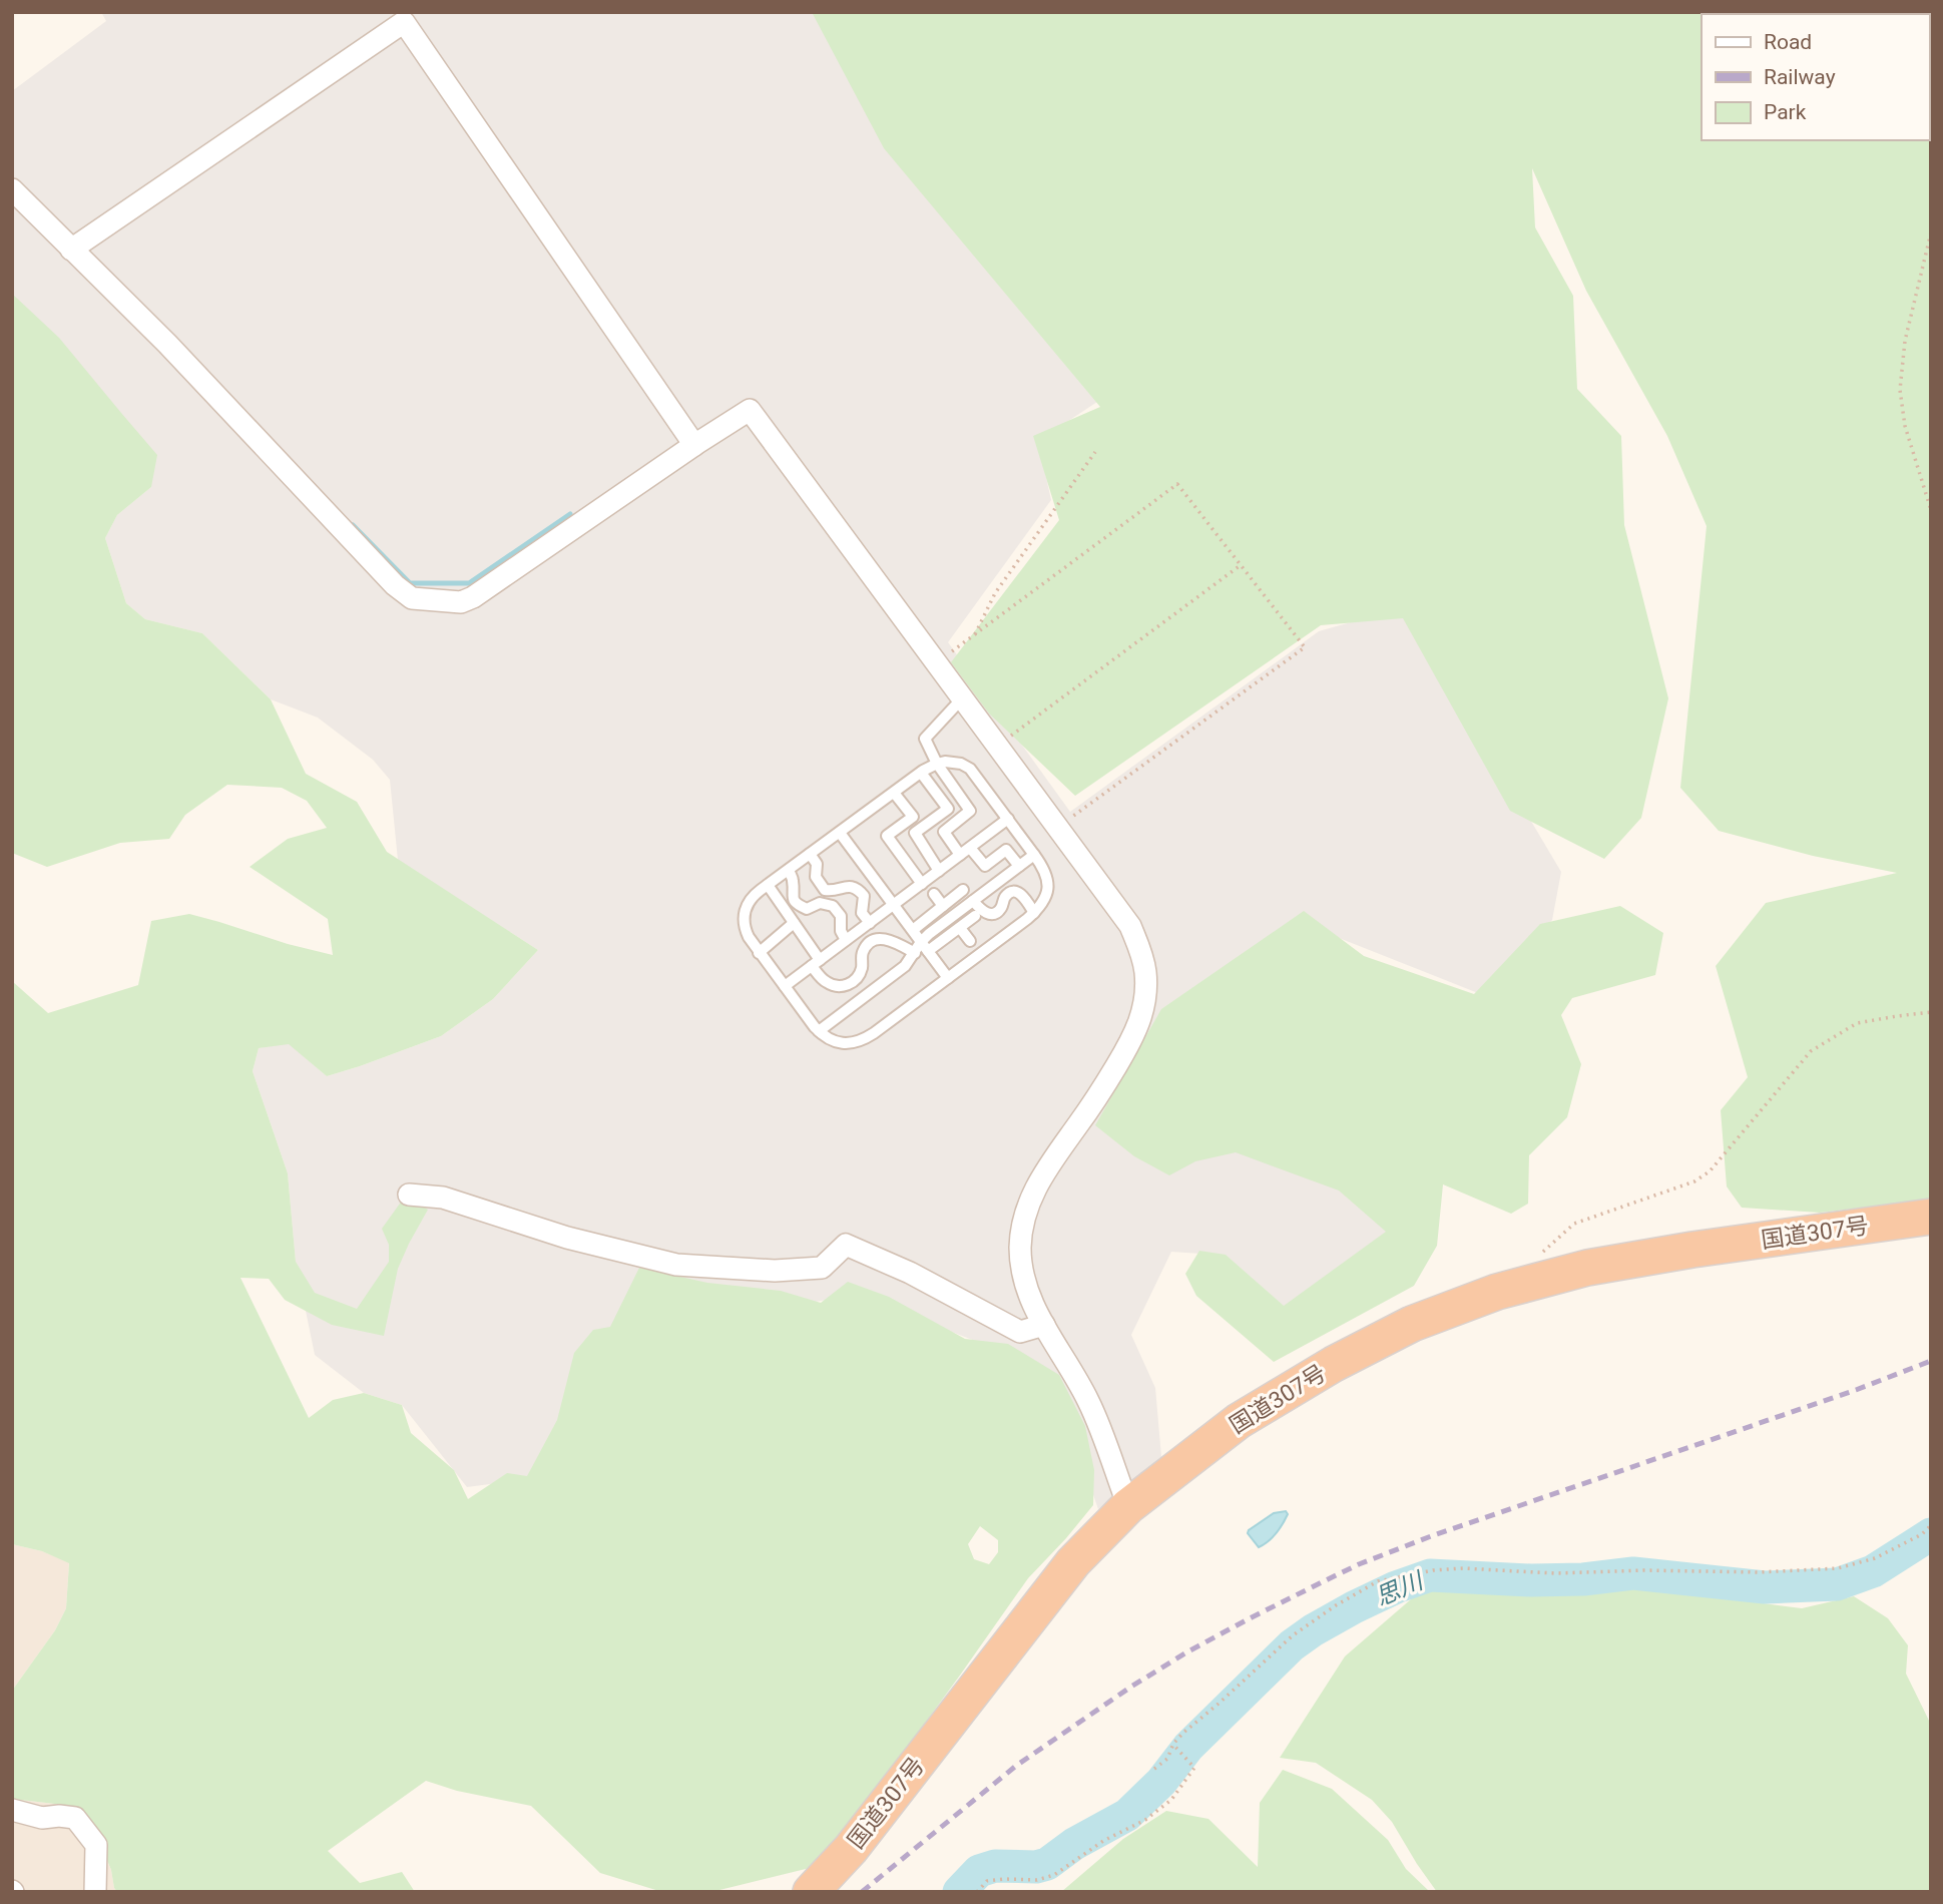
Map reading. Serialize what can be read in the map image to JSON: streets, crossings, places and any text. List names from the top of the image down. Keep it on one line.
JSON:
{"streets":{"highway":["国道307号"]},"water":["思川"],"legend":["Road","Railway","Park"]}
